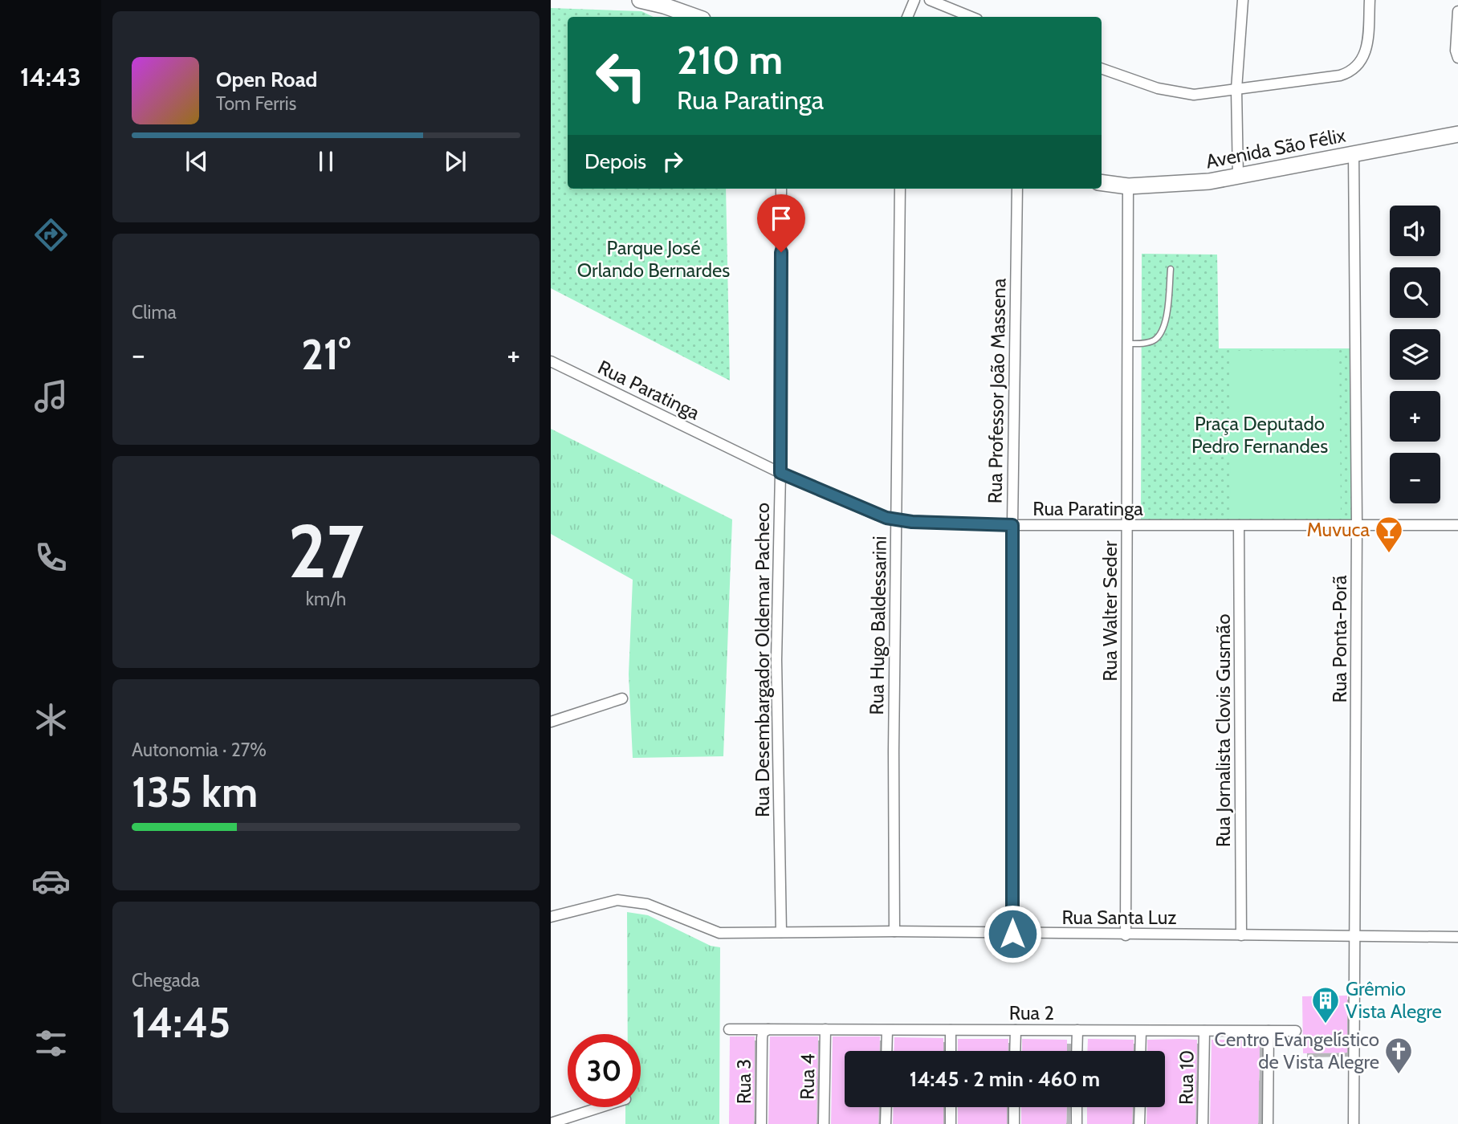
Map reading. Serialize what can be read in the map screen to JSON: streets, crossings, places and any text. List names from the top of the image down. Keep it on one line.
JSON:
{"streets":{"street":["Avenida São Félix","Rua Paratinga","Rua Professor João Massena","Rua Walter Seder","Rua Hugo Baldessarini","Rua Ponta-Porã","Rua Desembargador Oldemar Pacheco","Rua Jornalista Clovis Gusmão","Rua Santa Luz","Rua 2","Rua 4","Rua 10","Rua 3"]},"crossings":[["Avenida São Félix","Rua Walter Seder"],["Avenida São Félix","Rua Ponta-Porã"],["Rua Paratinga","Rua Professor João Massena"],["Rua Paratinga","Rua Walter Seder"],["Rua Paratinga","Rua Hugo Baldessarini"],["Rua Paratinga","Rua Ponta-Porã"],["Rua Paratinga","Rua Desembargador Oldemar Pacheco"],["Rua Paratinga","Rua Jornalista Clovis Gusmão"],["Rua Professor João Massena","Rua Santa Luz"],["Rua Walter Seder","Rua Santa Luz"],["Rua Hugo Baldessarini","Rua Santa Luz"],["Rua Ponta-Porã","Rua Santa Luz"],["Rua Desembargador Oldemar Pacheco","Rua Santa Luz"],["Rua Jornalista Clovis Gusmão","Rua Santa Luz"],["Rua 2","Rua 4"],["Rua 2","Rua 10"],["Rua 2","Rua 3"]],"parks":["Parque José Orlando Bernardes","Praça Deputado Pedro Fernandes"],"places":{"bar":["Muvuca"],"building":["Grêmio Vista Alegre"],"church":["Centro Evangelístico de Vista Alegre"]},"page":{"tabs":"14:43","turn":["210 m","Rua Paratinga"],"song":["Open Road","Tom Ferris"],"then":"Depois","map_buttons":["+","−"],"tile":["Clima",["27","km/h"],["Autonomia · 27%","135 km"],["Chegada","14:45"]],"heat":["−","21°","+"],"limit":"30","trip":"14:45 · 2 min · 460 m"}}
